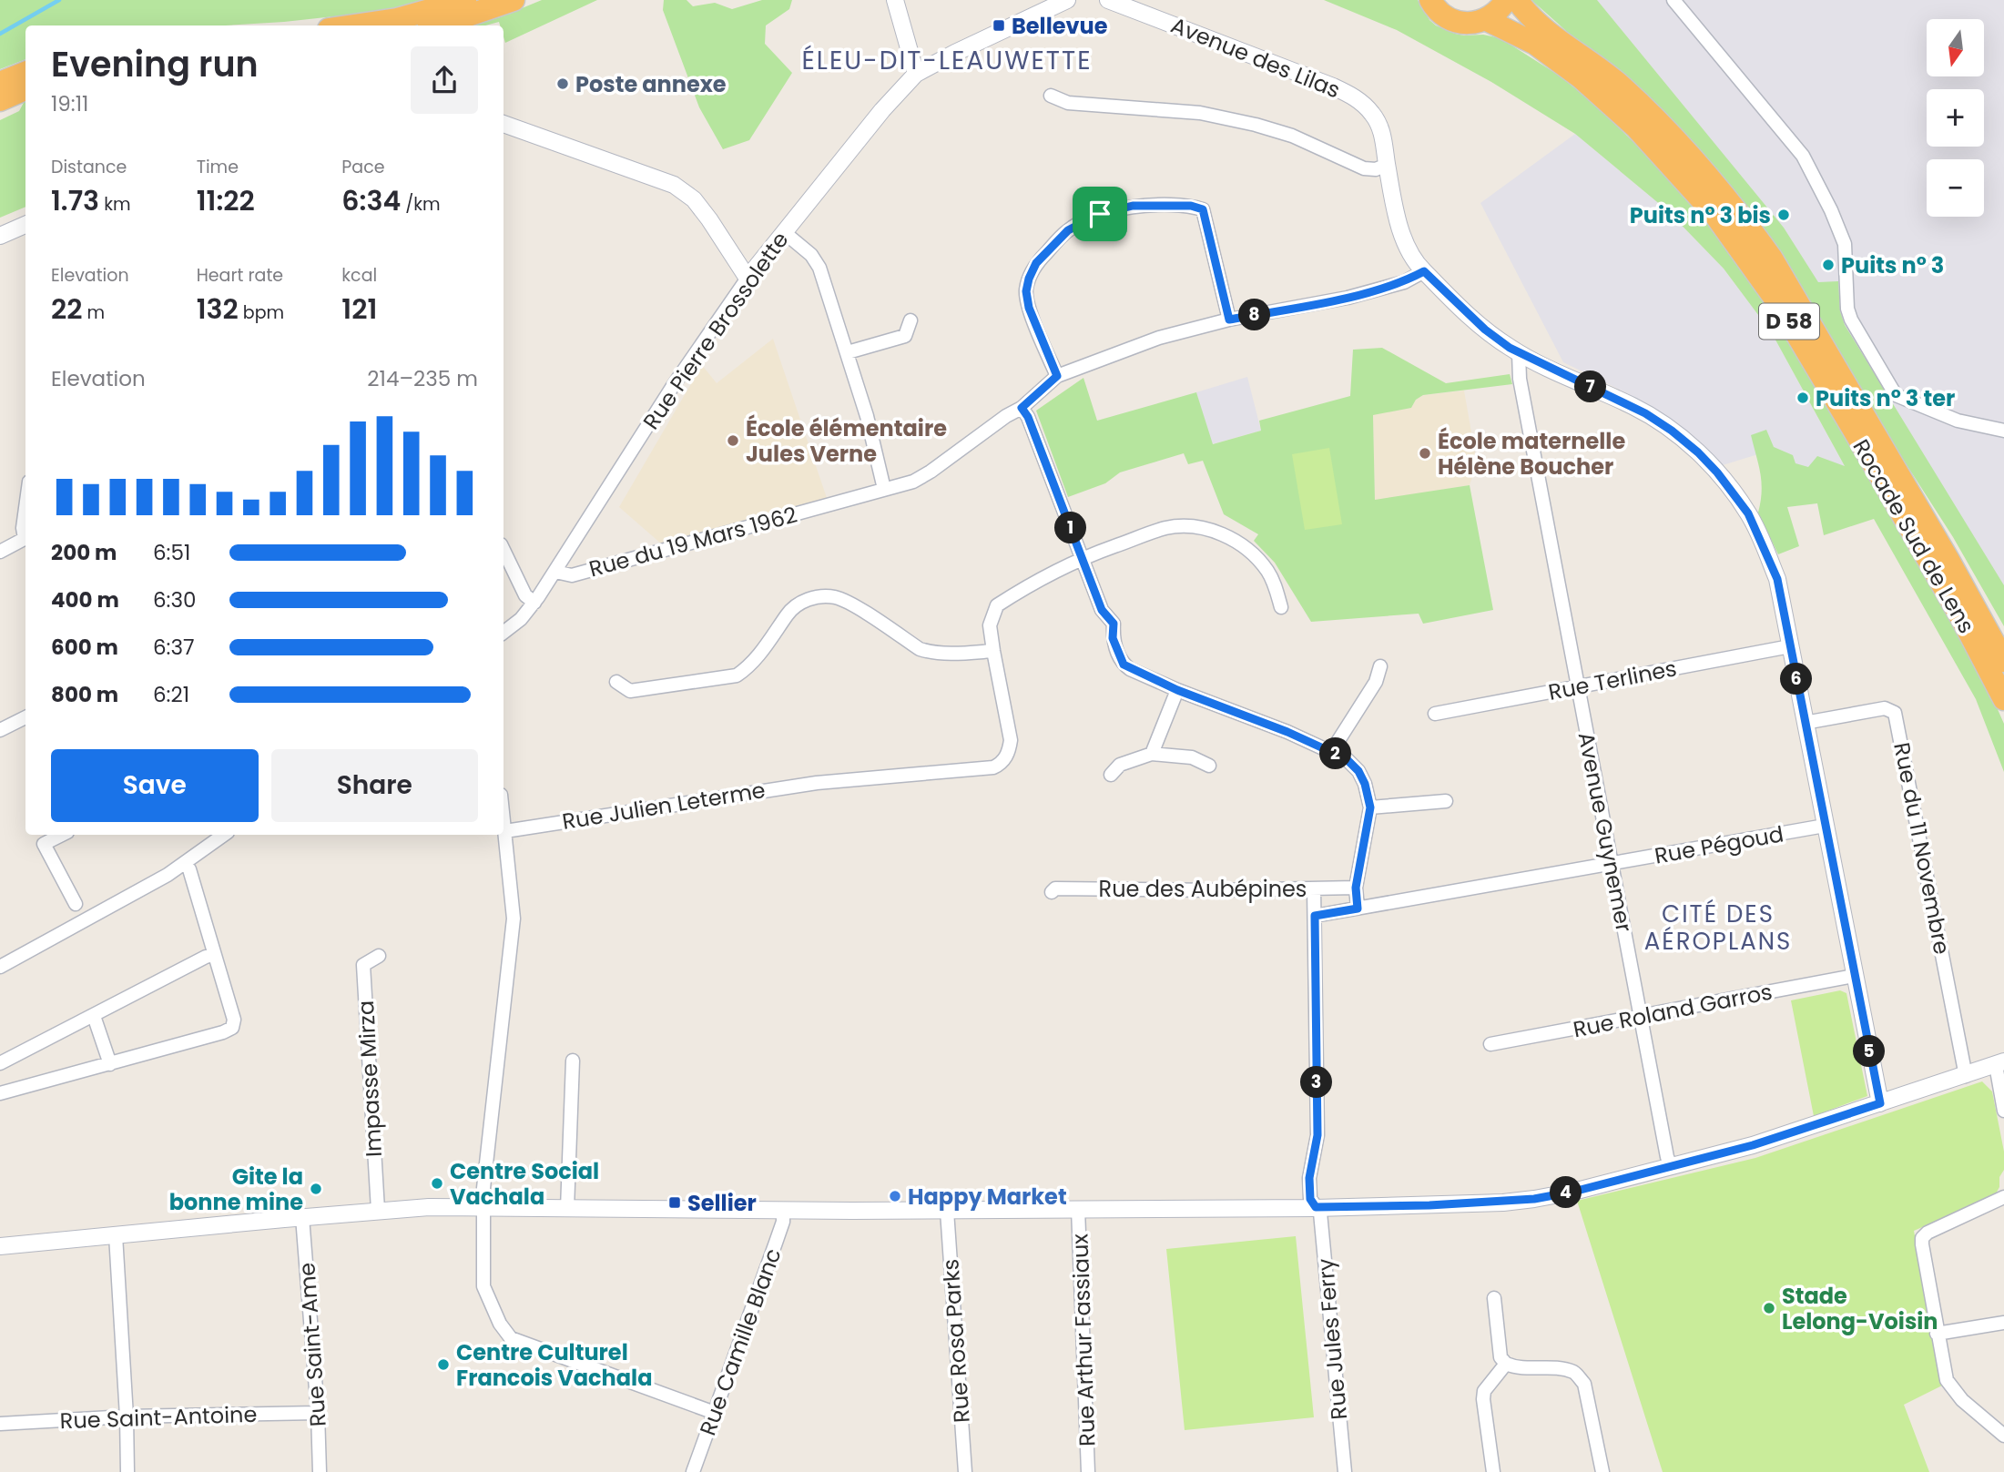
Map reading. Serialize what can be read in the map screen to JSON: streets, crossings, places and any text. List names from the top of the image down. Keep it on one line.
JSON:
{"streets":{"highway":["D 58","Rocade Sud de Lens"],"street":["Avenue des Lilas","Rue Pierre Brossolette","Rue du 19 Mars 1962","Rue Terlines","Rue Julien Leterme","Avenue Guynemer","Rue Pégoud","Rue du 11 Novembre","Rue des Aubépines","Rue Roland Garros","Impasse Mirza","Rue Jules Ferry","Rue Arthur Fassiaux","Rue Rosa Parks","Rue Camille Blanc","Rue Saint-Ame","Rue Saint-Antoine"]},"crossings":[["Avenue des Lilas","Rue Terlines"],["Avenue des Lilas","Avenue Guynemer"],["Avenue des Lilas","Rue Pégoud"],["Avenue des Lilas","Rue du 11 Novembre"],["Avenue des Lilas","Rue Roland Garros"],["Rue Pierre Brossolette","Rue du 19 Mars 1962"],["Rue Terlines","Avenue Guynemer"],["Avenue Guynemer","Rue Pégoud"],["Avenue Guynemer","Rue Roland Garros"],["Rue Pégoud","Rue Jules Ferry"],["Rue des Aubépines","Rue Jules Ferry"],["Rue Saint-Ame","Rue Saint-Antoine"]],"districts":["ÉLEU-DIT-LEAUWETTE","CITÉ DES AÉROPLANS"],"places":{"transit":["Bellevue","Sellier"],"other":["Poste annexe","Puits n° 3 bis","Puits n° 3","Puits n° 3 ter","École élémentaire Jules Verne","École maternelle Hélène Boucher","Centre Social Vachala","Gite la bonne mine","Happy Market","Stade Lelong-Voisin","Centre Culturel Francois Vachala"]},"north":"bottom","page":{"map_buttons":["+","−"],"heading":["Evening run","19:11"],"stats":[["Distance","1.73 km"],["Time","11:22"],["Pace","6:34 /km"],["Elevation","22 m"],["Heart rate","132 bpm"],["kcal","121"]],"pins":["8","7","1","6","2","5","3","4"],"chart":["Elevation","214–235 m"],"list":[{"name":"200 m","note":"6:51"},{"name":"400 m","note":"6:30"},{"name":"600 m","note":"6:37"},{"name":"800 m","note":"6:21"}],"buttons":["Save","Share"]}}
